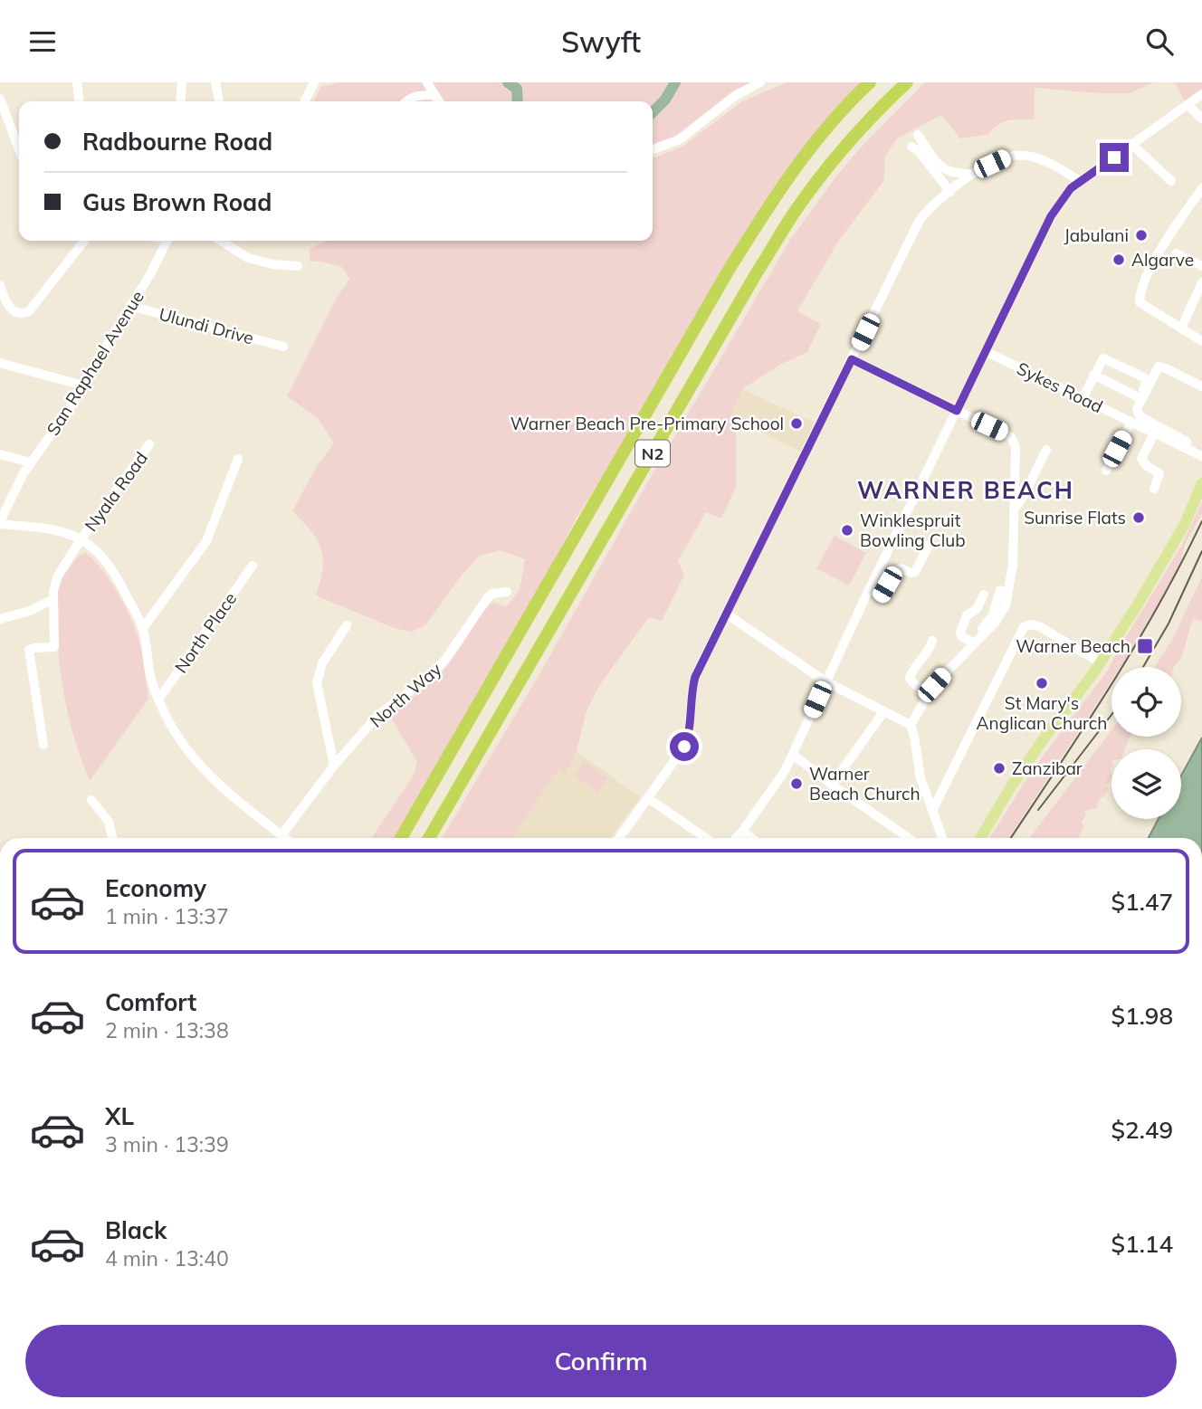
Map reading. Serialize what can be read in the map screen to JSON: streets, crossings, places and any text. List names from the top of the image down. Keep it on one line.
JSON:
{"streets":{"highway":["N2"],"street":["Ulundi Drive","San Raphael Avenue","Sykes Road","Nyala Road","North Place","North Way"]},"crossings":[["Ulundi Drive","San Raphael Avenue"]],"districts":["WARNER BEACH"],"places":{"other":["Jabulani","Algarve","Warner Beach Pre-Primary School","Sunrise Flats","Winklespruit Bowling Club","St Mary's Anglican Church","Zanzibar","Warner Beach Church"],"transit":["Warner Beach"]},"page":{"header":"Swyft","banner":["Radbourne Road","Gus Brown Road"],"list":[{"name":"Economy","note":"1 min · 13:37","value":"$1.47"},{"name":"Comfort","note":"2 min · 13:38","value":"$1.98"},{"name":"XL","note":"3 min · 13:39","value":"$2.49"},{"name":"Black","note":"4 min · 13:40","value":"$1.14"}],"buttons":"Confirm"}}
